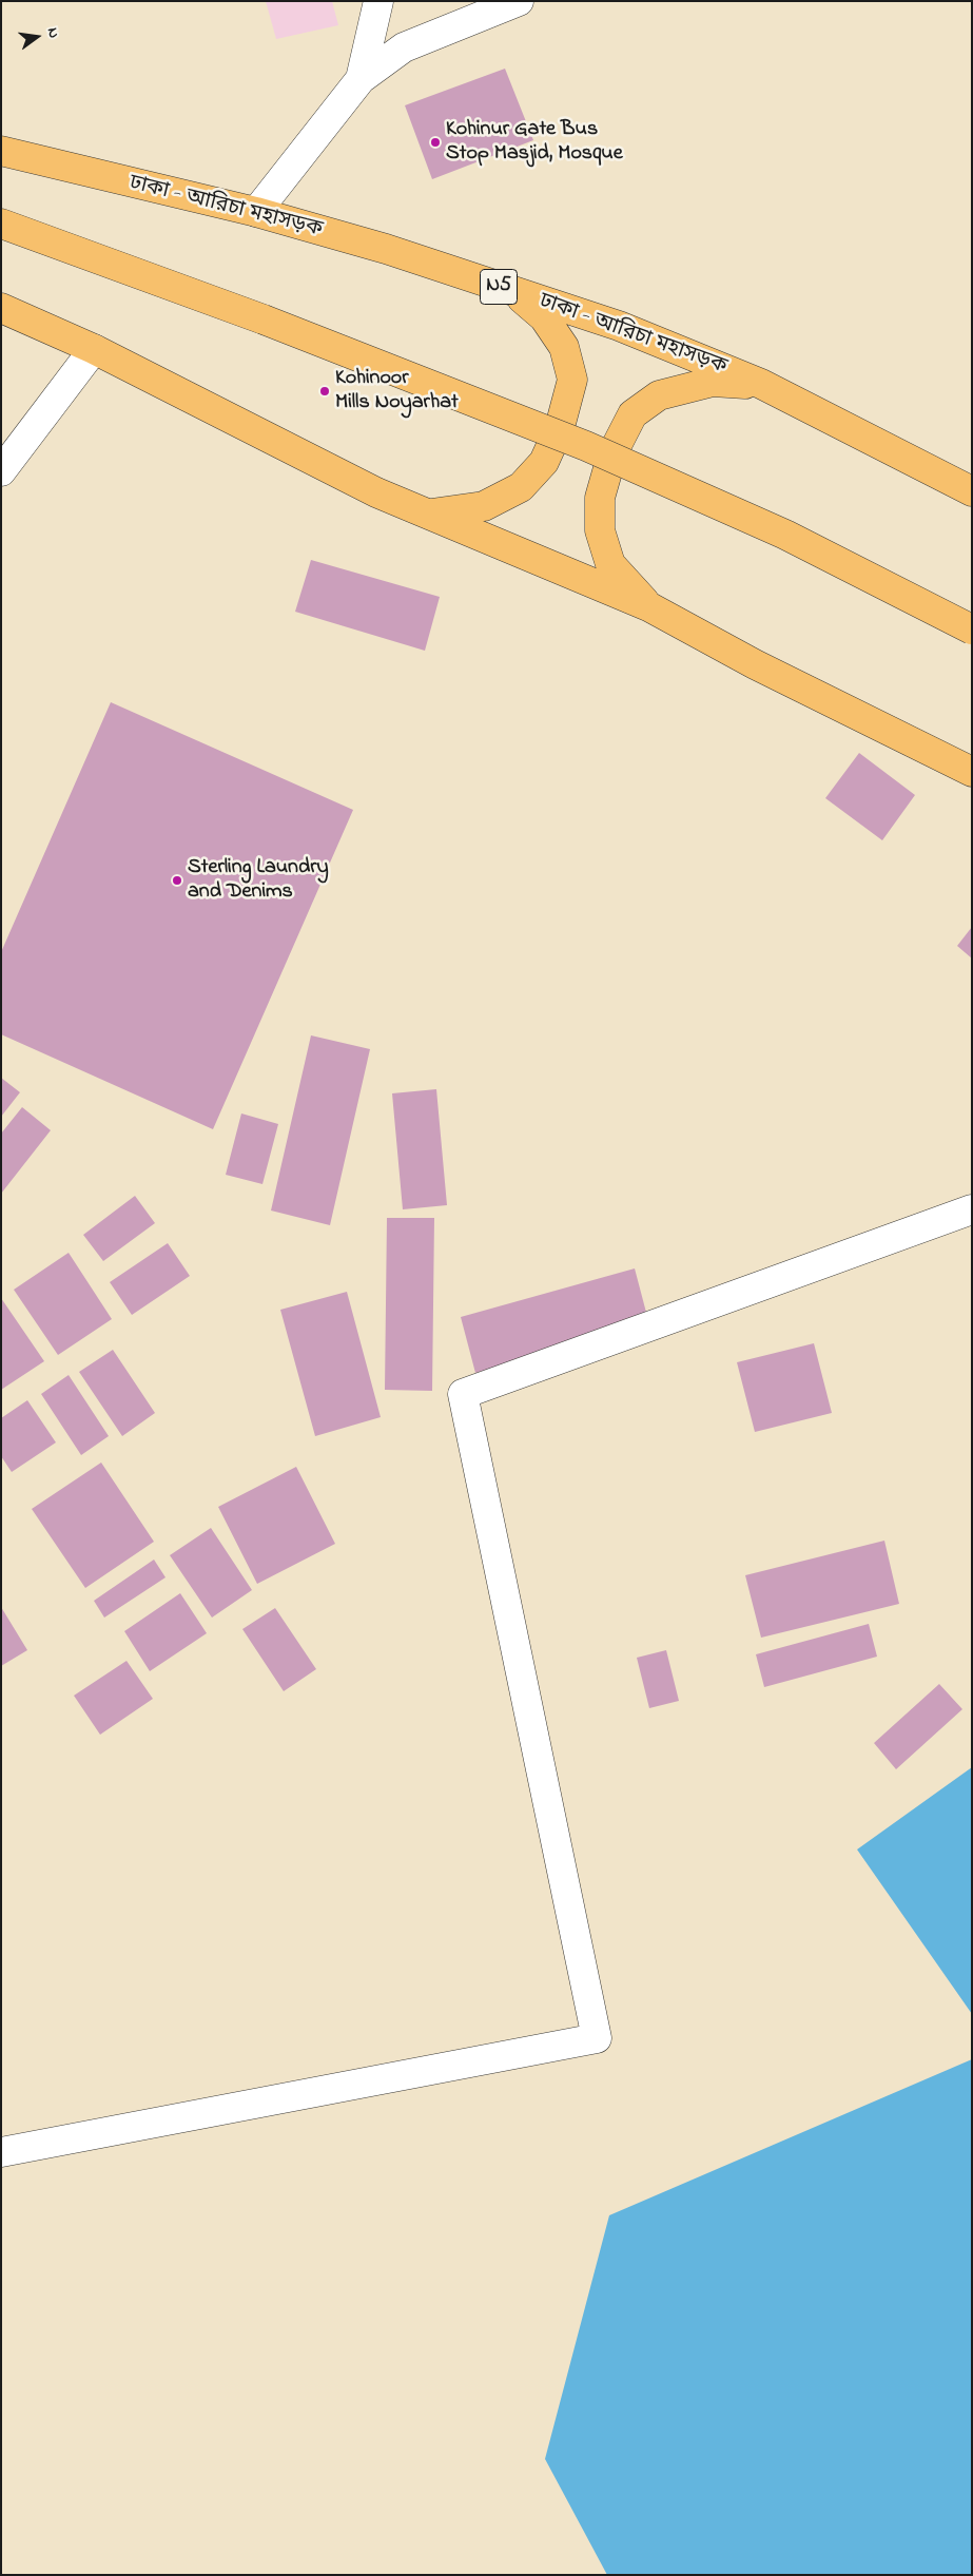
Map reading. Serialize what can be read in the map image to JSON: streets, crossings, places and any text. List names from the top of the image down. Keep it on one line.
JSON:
{"streets":{"highway":["ঢাকা - আরিচা মহাসড়ক","N5"]},"places":["Kohinur Gate Bus Stop Masjid, Mosque","Kohinoor Mills Noyarhat","Sterling Laundry and Denims"],"north":"right"}
